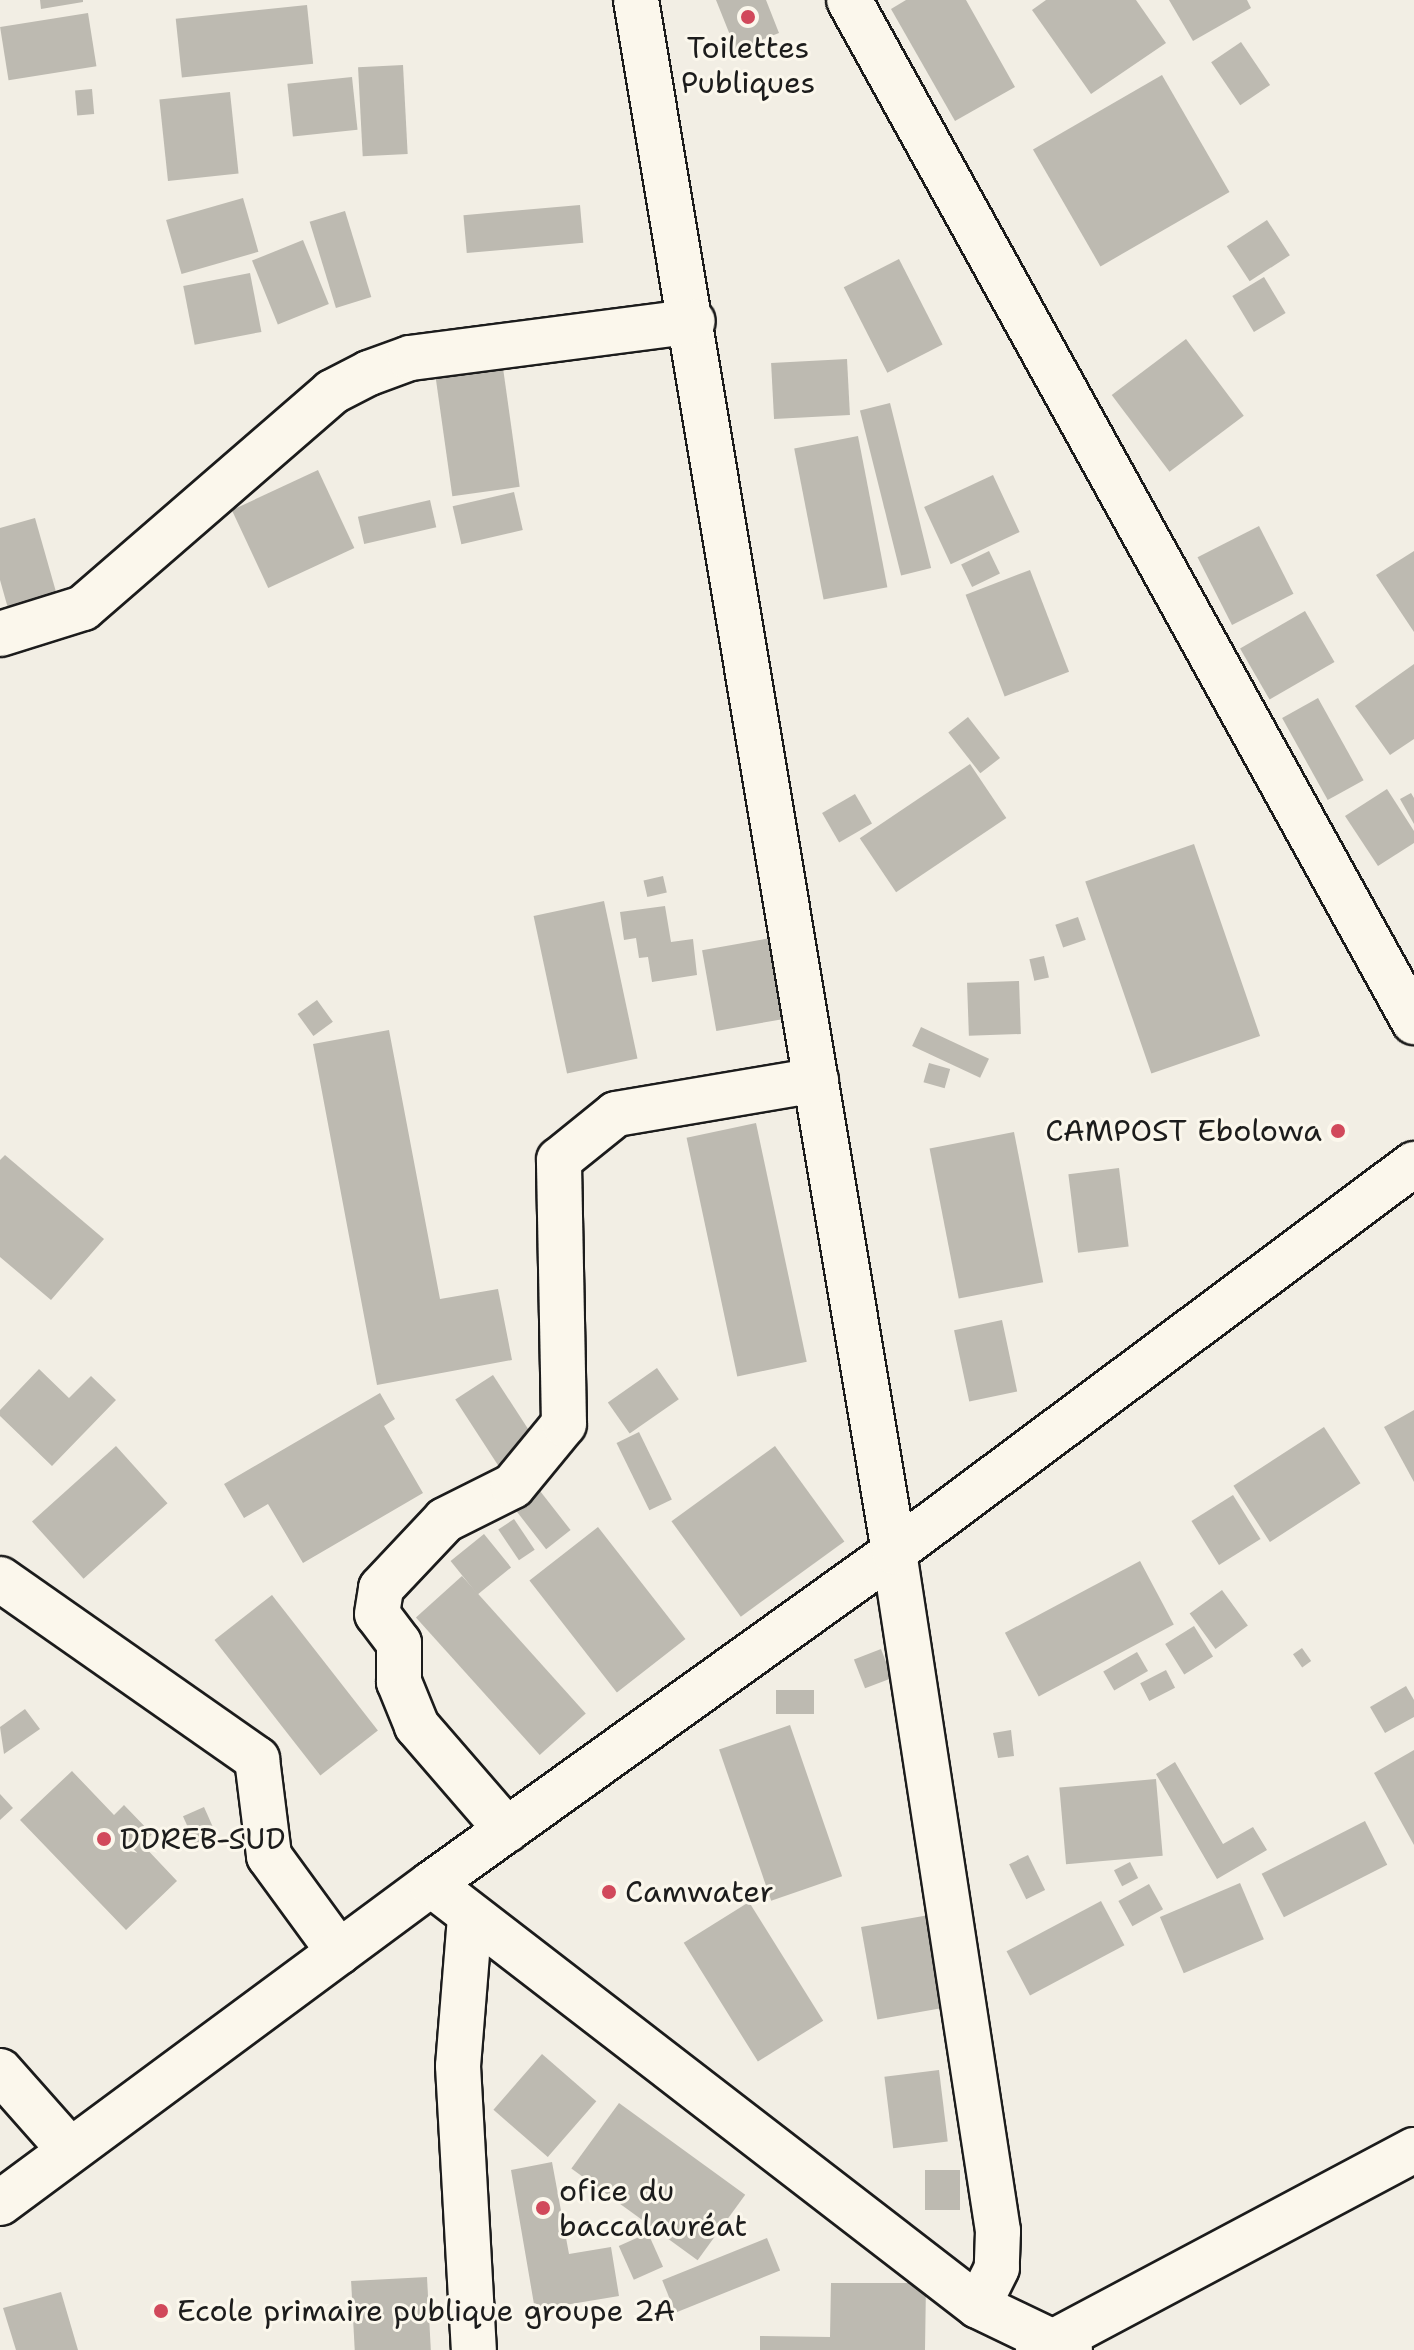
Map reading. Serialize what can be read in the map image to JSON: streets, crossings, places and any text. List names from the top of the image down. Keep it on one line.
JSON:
{"places":["Toilettes Publiques","CAMPOST Ebolowa","DDREB-SUD","Camwater","ofice du baccalauréat","Ecole primaire publique groupe 2A"]}
